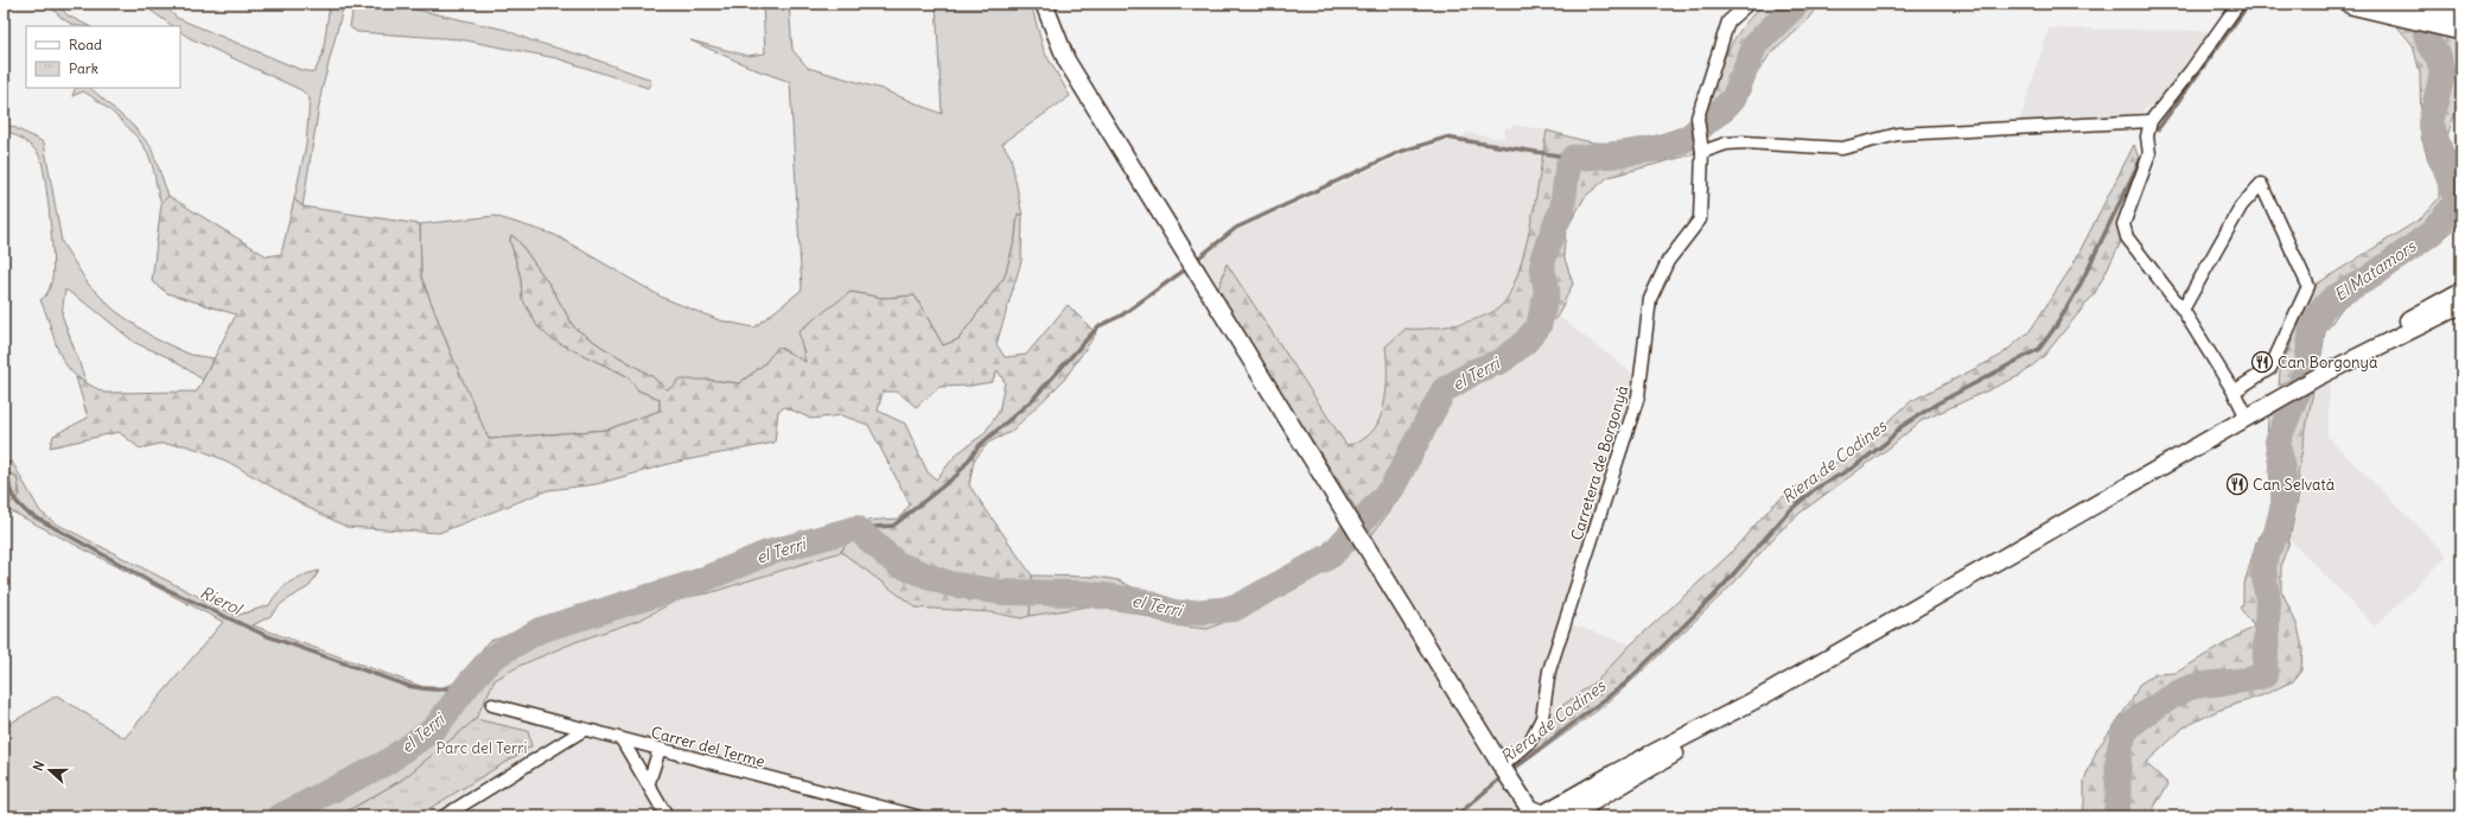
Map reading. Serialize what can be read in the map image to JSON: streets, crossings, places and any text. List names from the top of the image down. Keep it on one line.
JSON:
{"streets":{"street":["Carretera de Borgonyà","Carrer del Terme"]},"water":["El Matamors","el Terri","Riera de Codines","Rierol"],"parks":["Parc del Terri"],"places":{"restaurant":["Can Borgonyà","Can Selvatà"]},"legend":["Road","Park"],"north":"left"}
